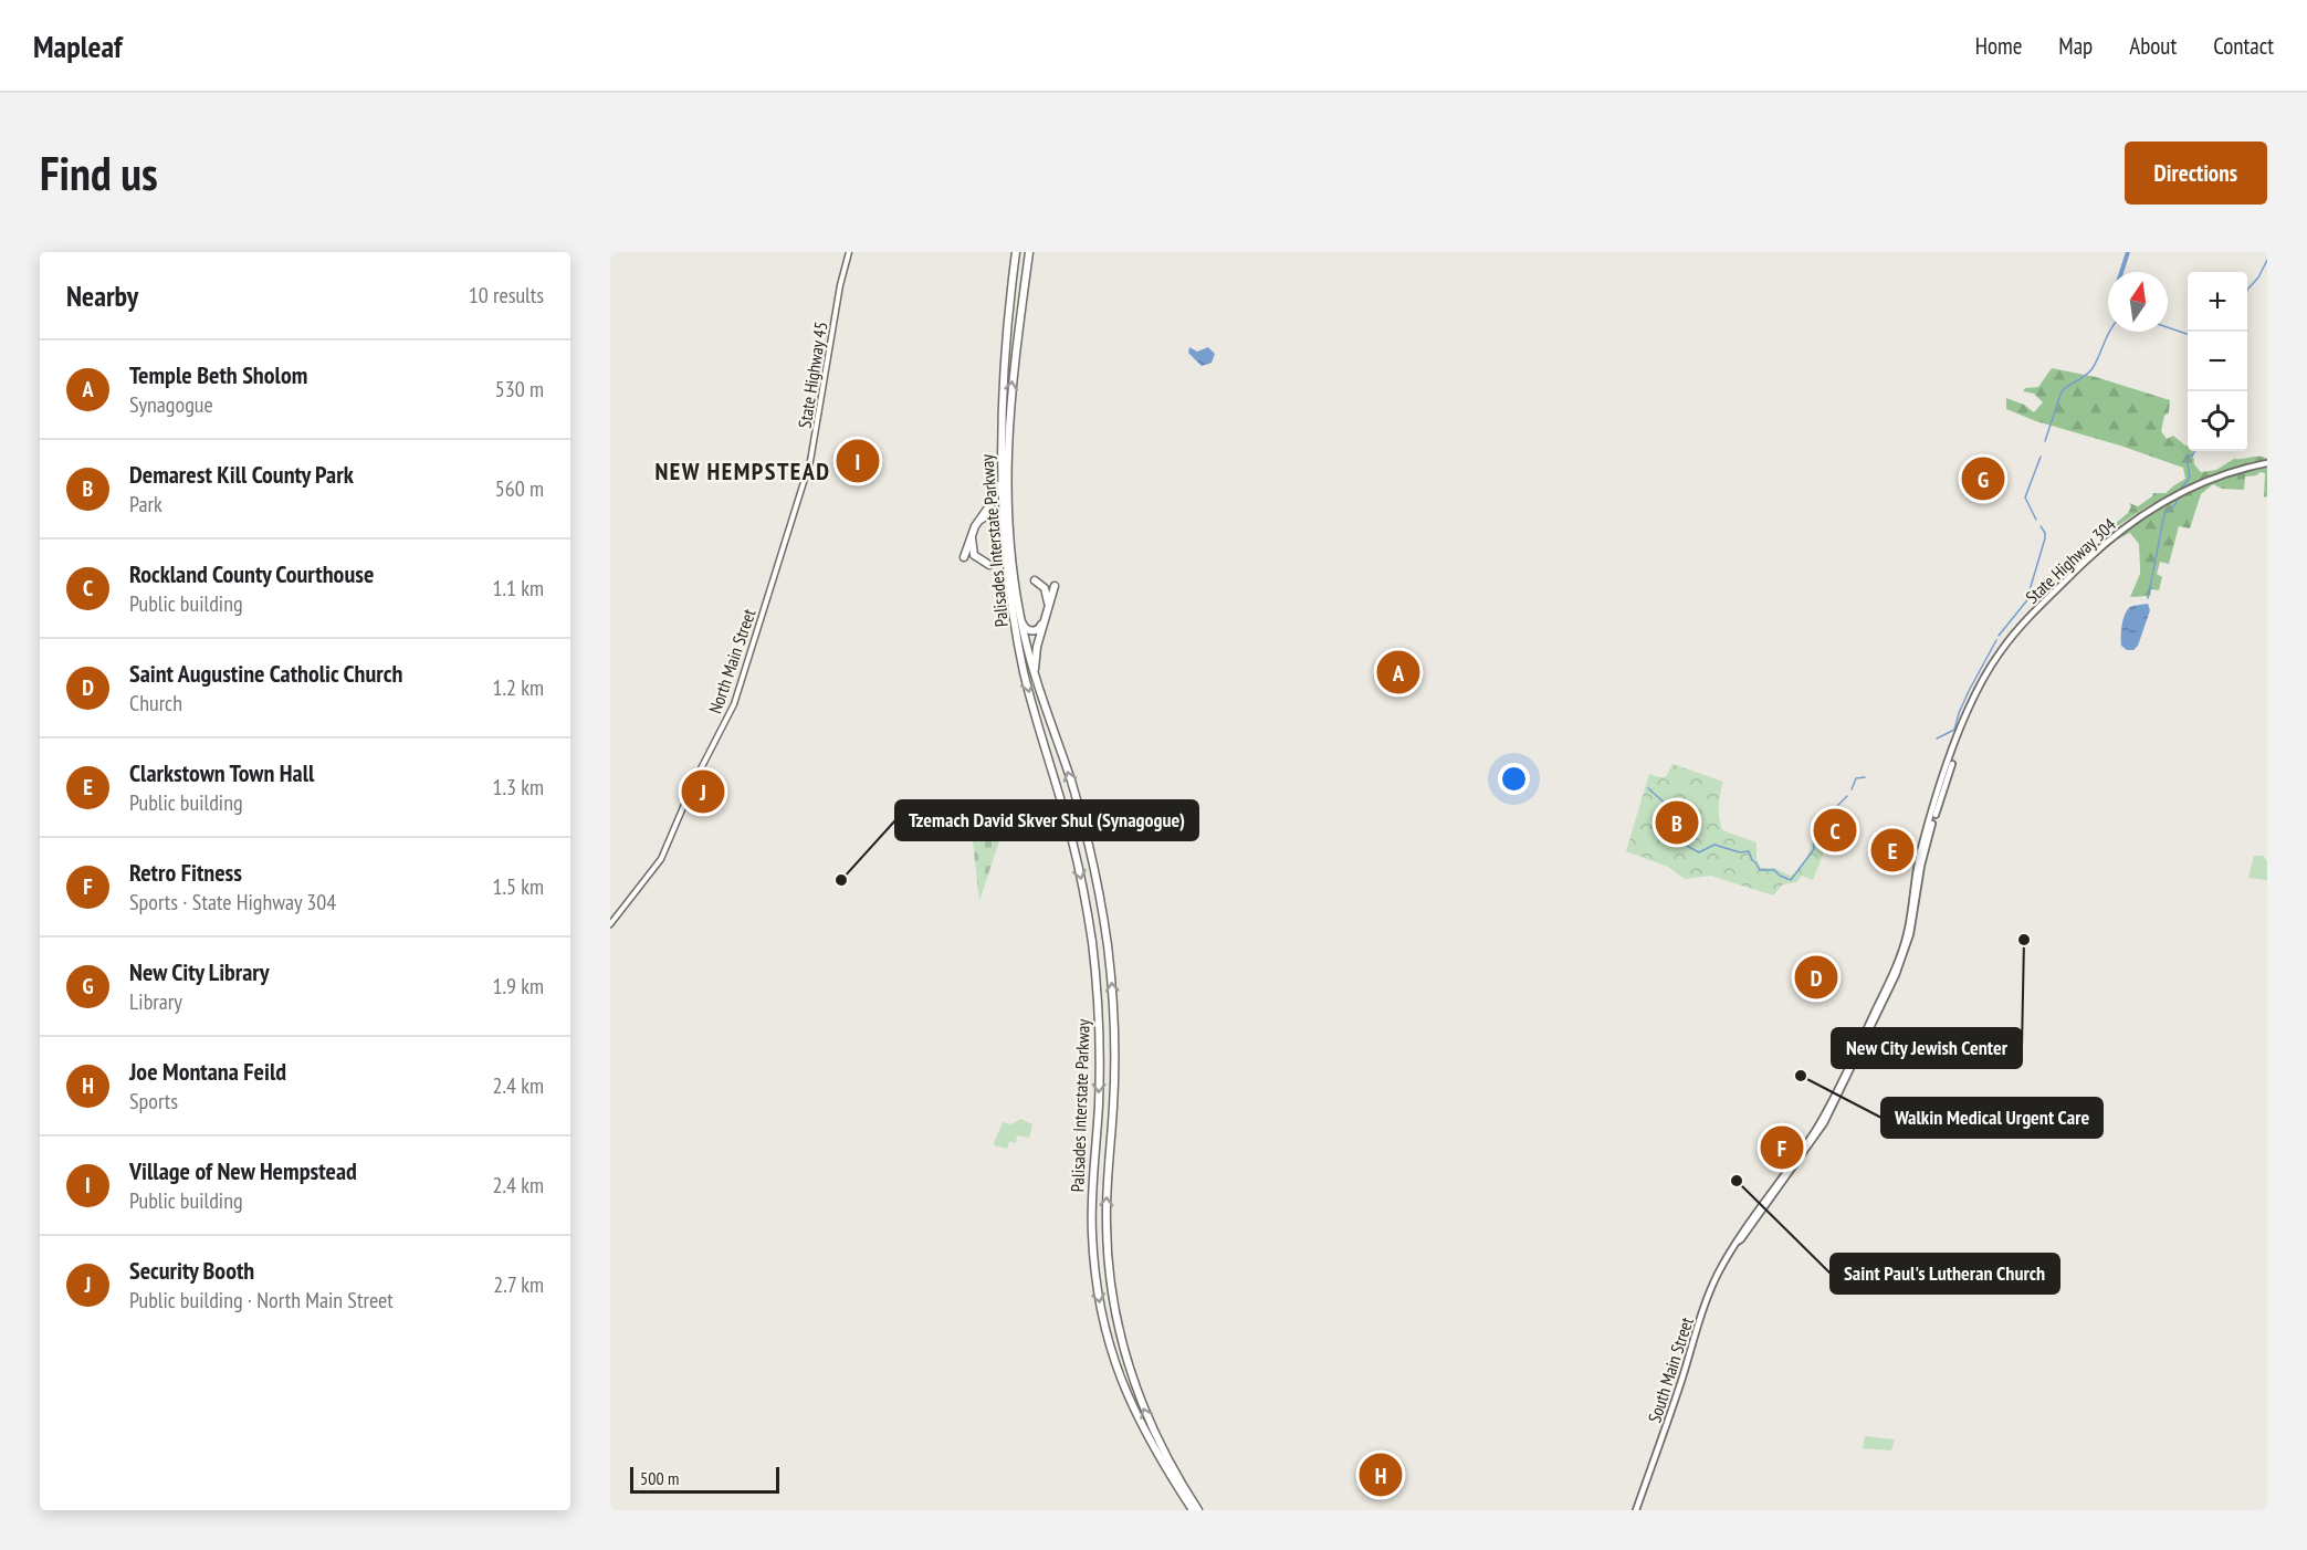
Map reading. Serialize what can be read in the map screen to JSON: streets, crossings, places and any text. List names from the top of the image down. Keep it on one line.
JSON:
{"streets":{"highway":["Palisades Interstate Parkway"],"main road":["State Highway 45","State Highway 304","North Main Street","South Main Street"]},"crossings":[["State Highway 45","North Main Street"],["State Highway 304","South Main Street"]],"districts":["NEW HEMPSTEAD"],"places":["Tzemach David Skver Shul (Synagogue)","New City Jewish Center","Walkin Medical Urgent Care","Saint Paul's Lutheran Church"],"scale_bar":"500 m","north":"top","page":{"header":"Mapleaf","nav":["Home","Map","About","Contact"],"buttons":"Directions","title":"Find us","heading":["Nearby","10 results"],"map_buttons":["+","−"],"list":[{"mark":"A","name":"Temple Beth Sholom","note":"Synagogue","value":"530 m"},{"mark":"B","name":"Demarest Kill County Park","note":"Park","value":"560 m"},{"mark":"C","name":"Rockland County Courthouse","note":"Public building","value":"1.1 km"},{"mark":"D","name":"Saint Augustine Catholic Church","note":"Church","value":"1.2 km"},{"mark":"E","name":"Clarkstown Town Hall","note":"Public building","value":"1.3 km"},{"mark":"F","name":"Retro Fitness","note":"Sports · State Highway 304","value":"1.5 km"},{"mark":"G","name":"New City Library","note":"Library","value":"1.9 km"},{"mark":"H","name":"Joe Montana Feild","note":"Sports","value":"2.4 km"},{"mark":"I","name":"Village of New Hempstead","note":"Public building","value":"2.4 km"},{"mark":"J","name":"Security Booth","note":"Public building · North Main Street","value":"2.7 km"}],"pins":["I","G","A","J","B","C","E","D","F","H"],"scale":"500 m"}}
